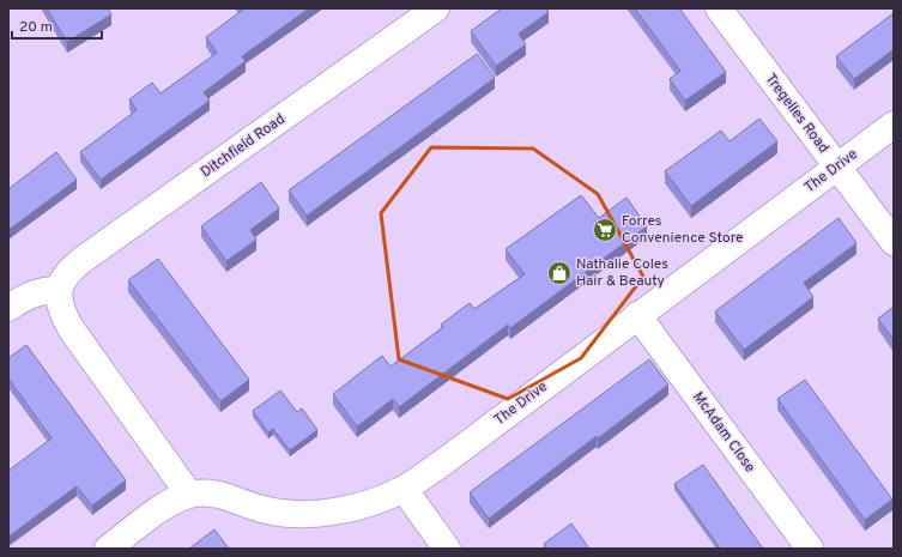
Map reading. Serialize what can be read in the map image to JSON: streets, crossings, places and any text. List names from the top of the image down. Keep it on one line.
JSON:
{"streets":{"street":["Tregelles Road","Ditchfield Road","The Drive","McAdam Close"]},"crossings":[["Tregelles Road","The Drive"],["The Drive","McAdam Close"]],"places":{"supermarket":["Forres Convenience Store"],"shop":["Nathalie Coles Hair & Beauty"]},"scale_bar":"20 m"}
